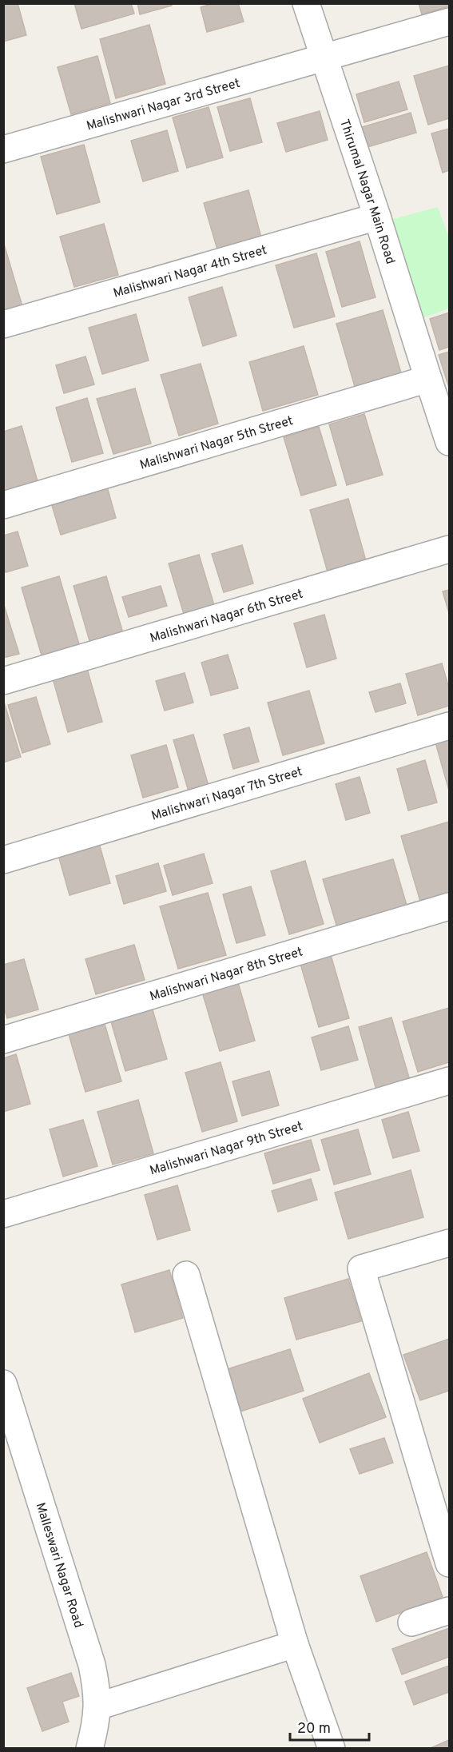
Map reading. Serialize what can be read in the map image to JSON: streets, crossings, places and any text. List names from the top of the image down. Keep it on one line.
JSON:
{"streets":{"street":["Malishwari Nagar 3rd Street","Thirumal Nagar Main Road","Malishwari Nagar 4th Street","Malishwari Nagar 5th Street","Malishwari Nagar 6th Street","Malishwari Nagar 7th Street","Malishwari Nagar 8th Street","Malishwari Nagar 9th Street","Malleswari Nagar Road"]},"crossings":[["Malishwari Nagar 3rd Street","Thirumal Nagar Main Road"],["Thirumal Nagar Main Road","Malishwari Nagar 4th Street"],["Thirumal Nagar Main Road","Malishwari Nagar 5th Street"]],"scale_bar":"20 m"}
